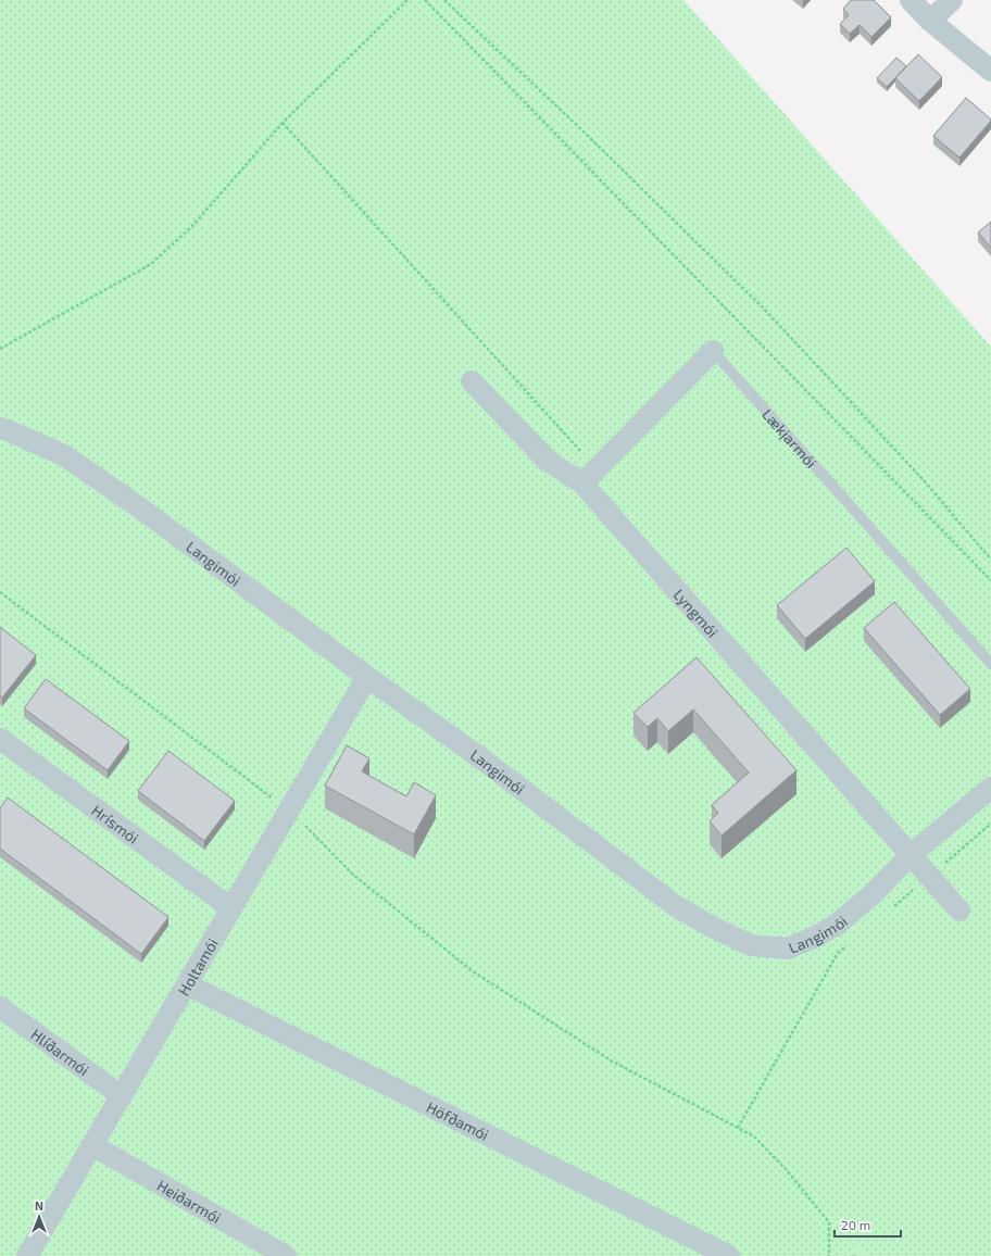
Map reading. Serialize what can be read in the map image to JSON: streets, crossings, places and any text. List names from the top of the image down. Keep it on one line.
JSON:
{"streets":{"street":["Lækjarmói","Langimói","Lyngmói","Hrísmói","Holtamói","Hlíðarmói","Höfðamói","Heiðarmói"]},"crossings":[["Lækjarmói","Lyngmói"],["Langimói","Lyngmói"],["Langimói","Holtamói"],["Hrísmói","Holtamói"],["Holtamói","Hlíðarmói"],["Holtamói","Höfðamói"],["Holtamói","Heiðarmói"]],"scale_bar":"20 m","north":"top"}
